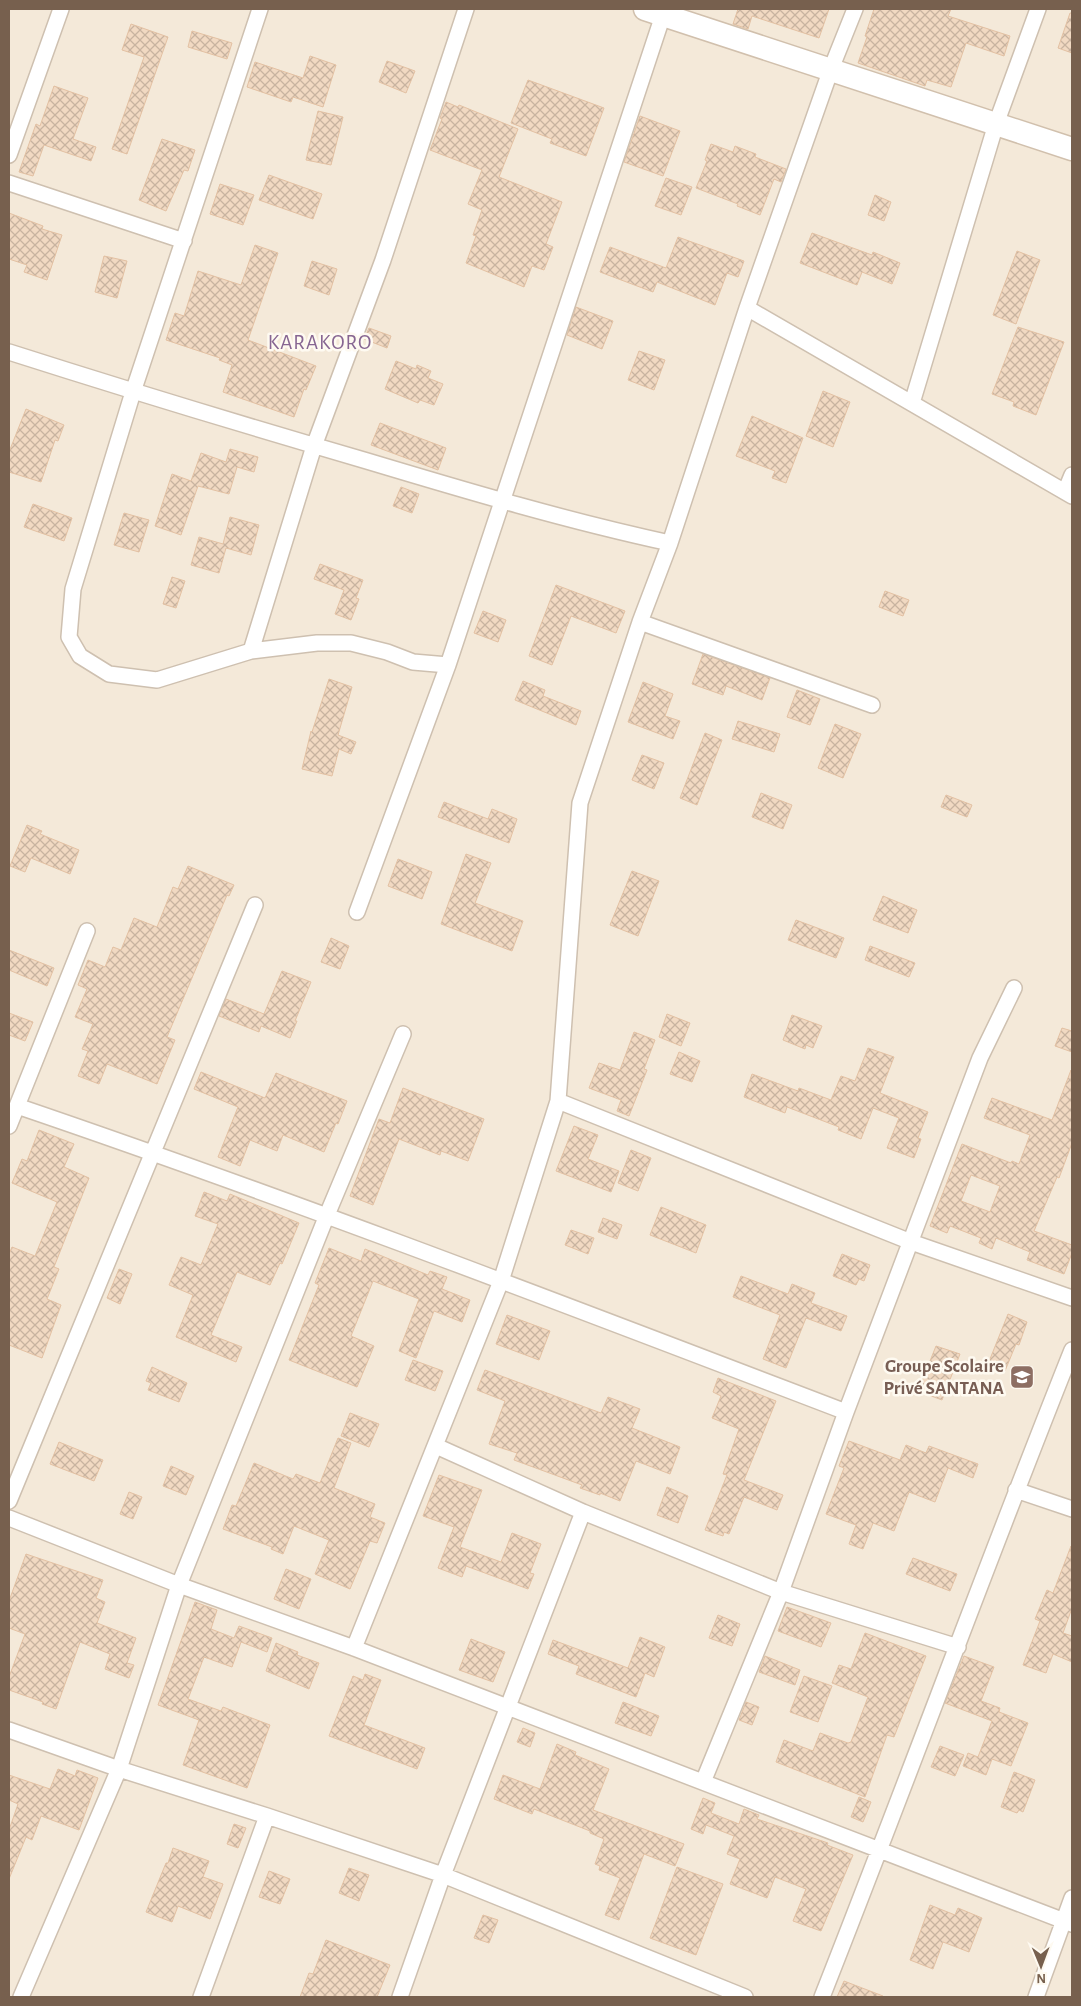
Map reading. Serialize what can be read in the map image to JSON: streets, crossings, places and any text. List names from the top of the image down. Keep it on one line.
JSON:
{"districts":["KARAKORO"],"places":{"school or university":["Groupe Scolaire Privé SANTANA"]},"north":"bottom"}
